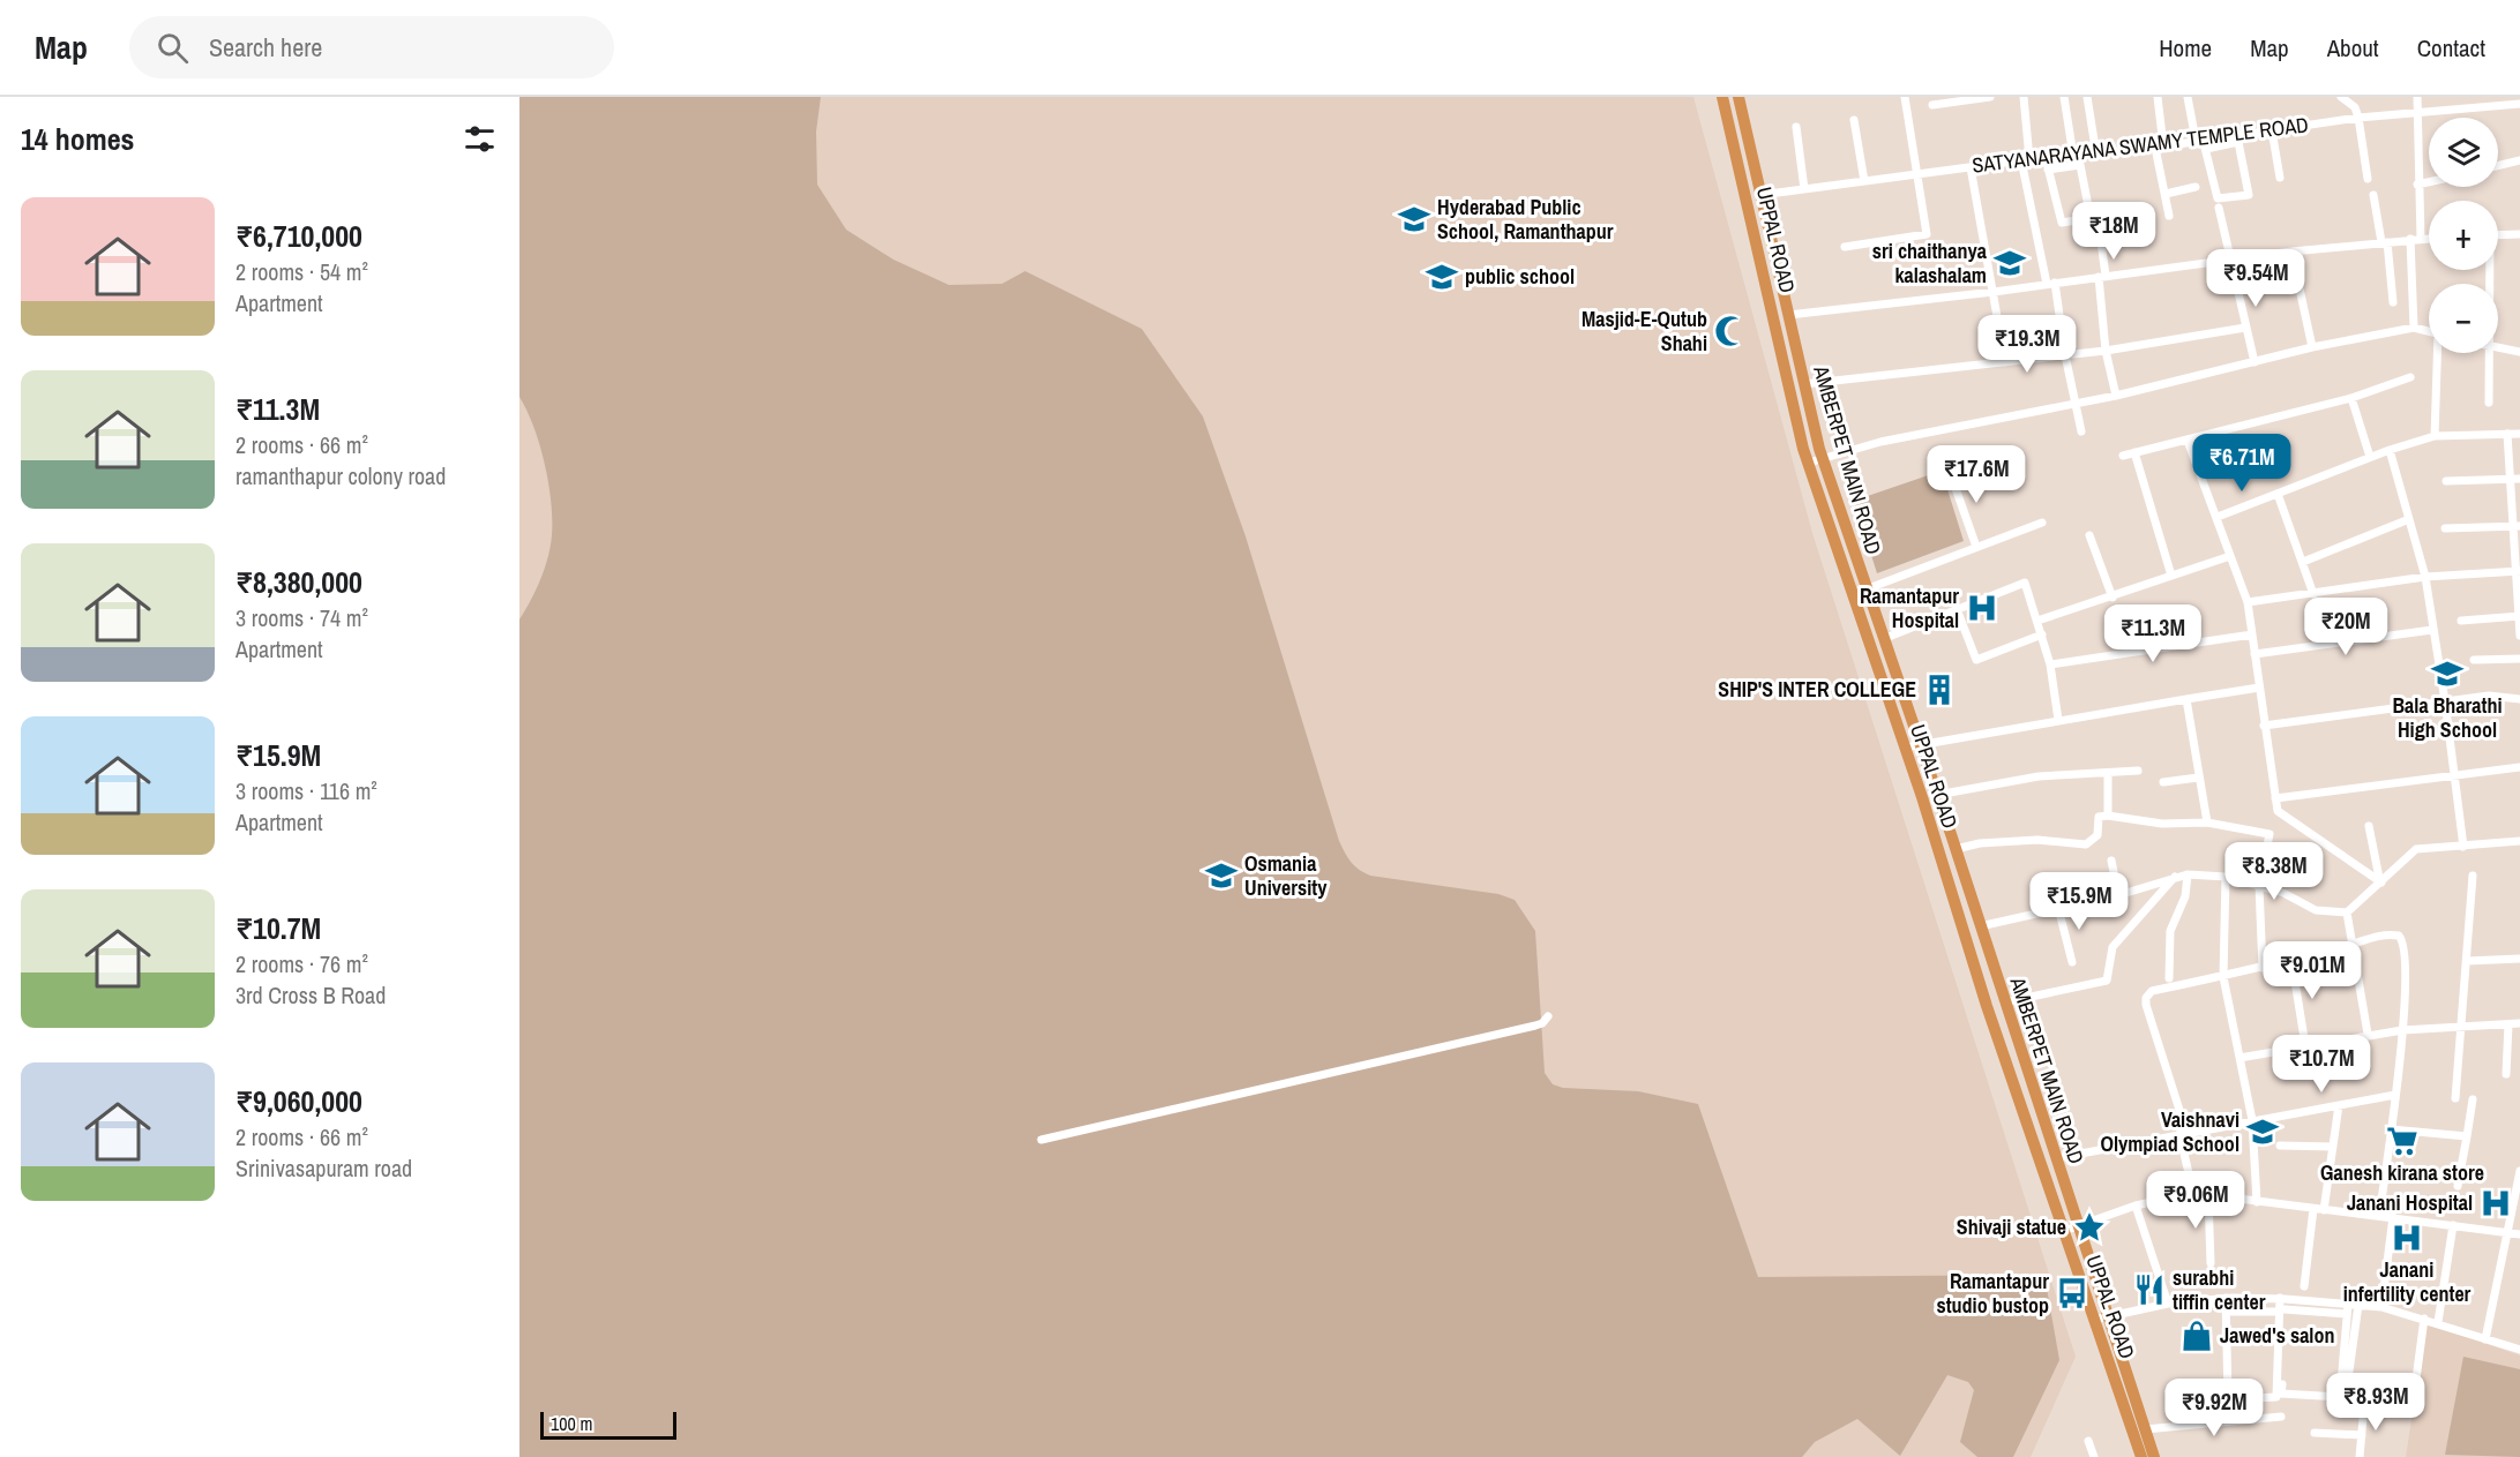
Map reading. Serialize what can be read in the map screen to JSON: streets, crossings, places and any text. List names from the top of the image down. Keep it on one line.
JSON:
{"streets":{"highway":["UPPAL ROAD","AMBERPET MAIN ROAD"],"street":["SATYANARAYANA SWAMY TEMPLE ROAD"]},"crossings":[["SATYANARAYANA SWAMY TEMPLE ROAD","AMBERPET MAIN ROAD"]],"places":{"school or university":["Hyderabad Public School, Ramanthapur","sri chaithanya kalashalam","public school","Bala Bharathi High School","Osmania University","Vaishnavi Olympiad School"],"mosque":["Masjid-E-Qutub Shahi"],"hospital":["Ramantapur Hospital","Janani Hospital","Janani infertility center"],"building":["SHIP'S INTER COLLEGE"],"supermarket":["Ganesh kirana store"],"place":["Shivaji statue"],"restaurant":["surabhi tiffin center"],"bus stop":["Ramantapur studio bustop"],"shop":["Jawed's salon"]},"scale_bar":"100 m","page":{"header":"Map","search":"Search here","nav":["Home","Map","About","Contact"],"heading":"14 homes","map_buttons":["+","−"],"list":[{"name":"₹6,710,000","note":"2 rooms · 54 m² · Apartment"},{"name":"₹11.3M","note":"2 rooms · 66 m² · ramanthapur colony road"},{"name":"₹8,380,000","note":"3 rooms · 74 m² · Apartment"},{"name":"₹15.9M","note":"3 rooms · 116 m² · Apartment"},{"name":"₹10.7M","note":"2 rooms · 76 m² · 3rd Cross B Road"},{"name":"₹9,060,000","note":"2 rooms · 66 m² · Srinivasapuram road"}],"price":["₹18M","₹9.54M","₹19.3M","₹6.71M","₹17.6M","₹20M","₹11.3M","₹8.38M","₹15.9M","₹9.01M","₹10.7M","₹9.06M","₹8.93M","₹9.92M"],"scale":"100 m"}}
